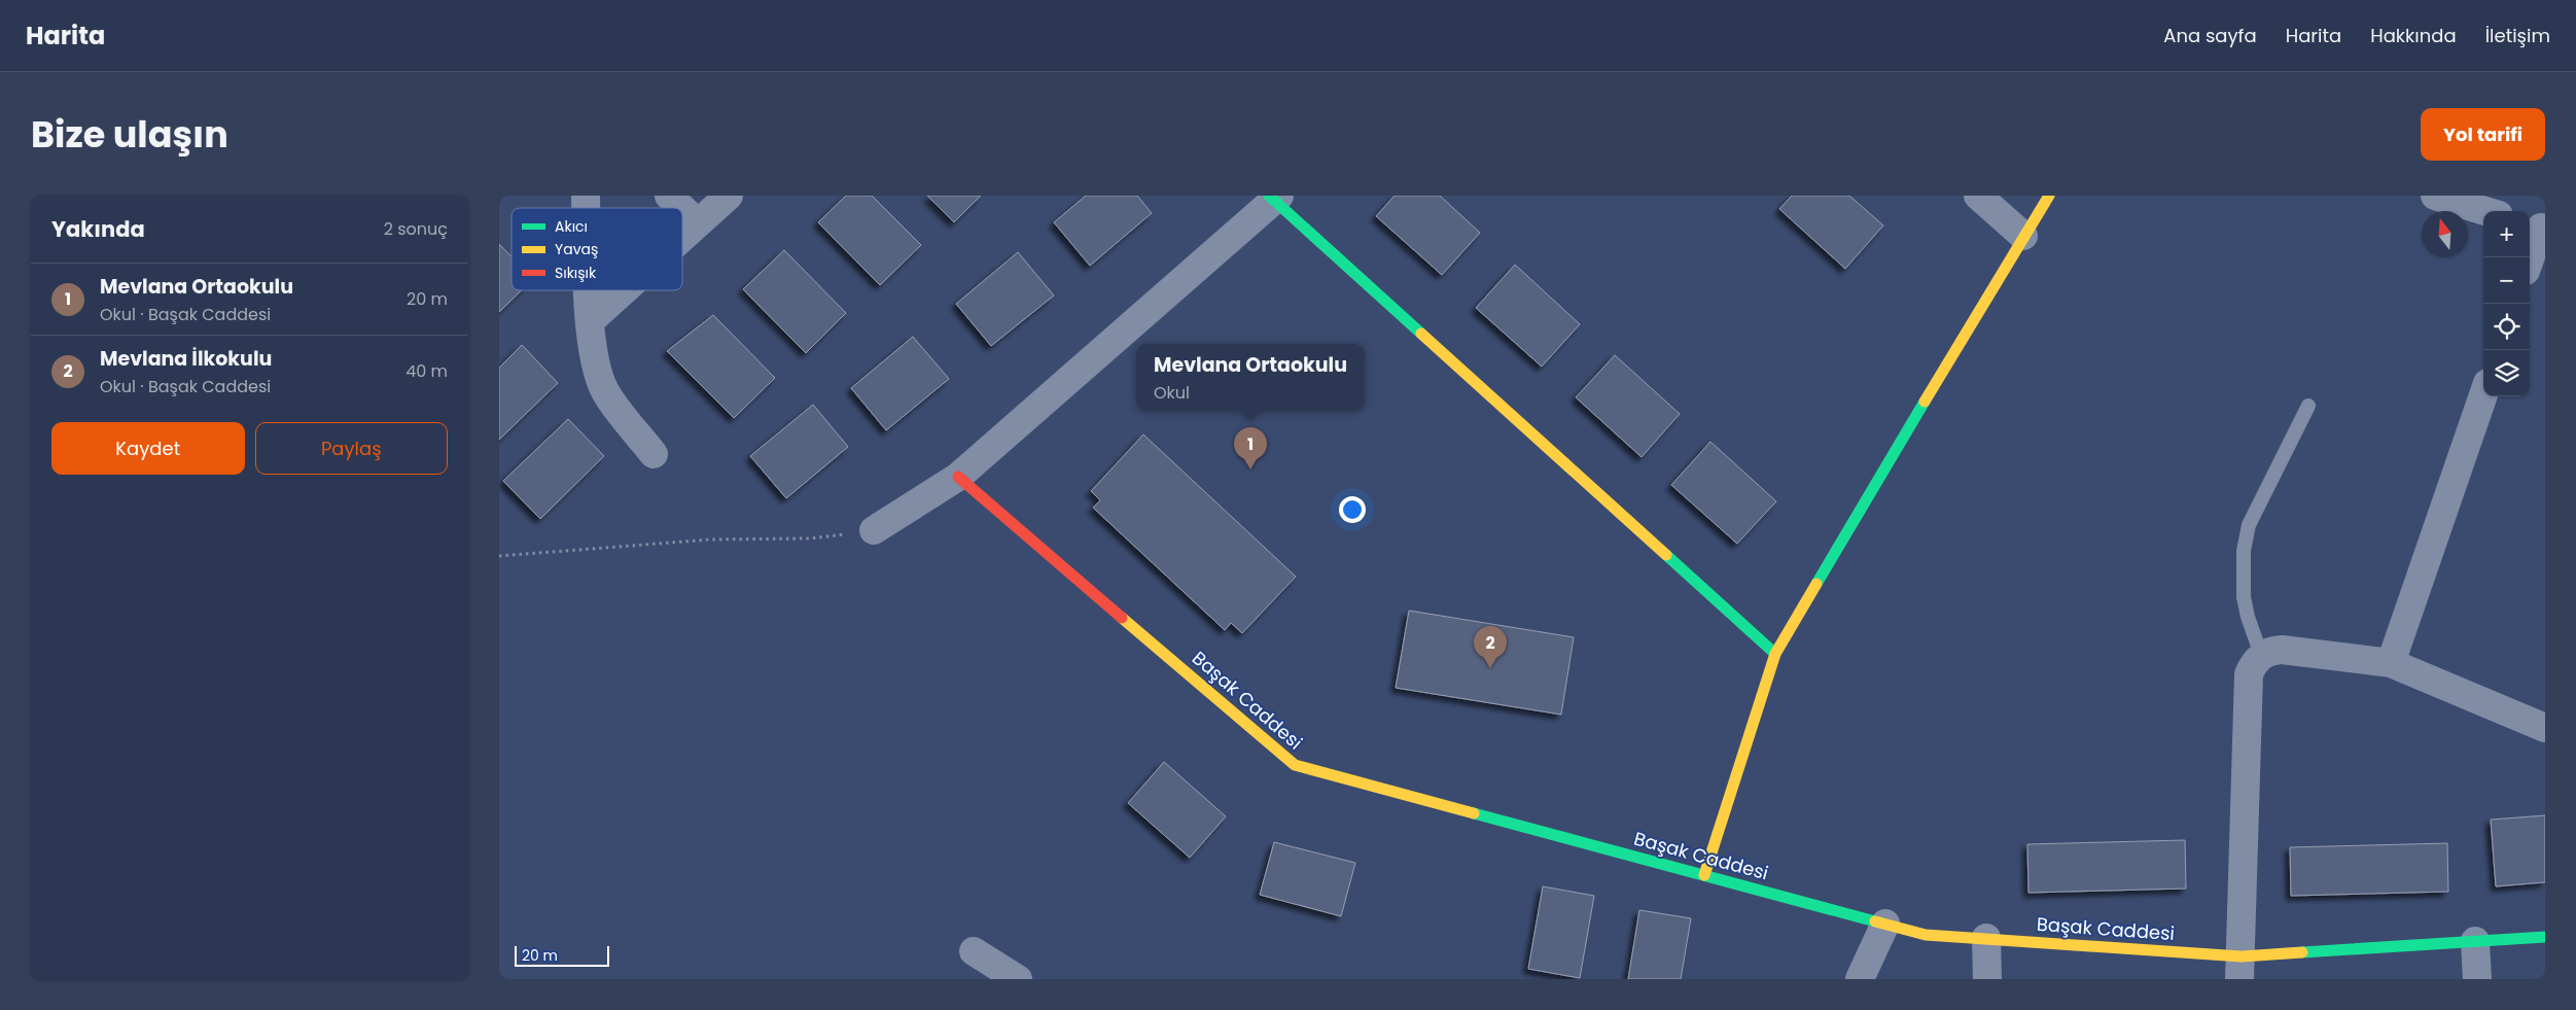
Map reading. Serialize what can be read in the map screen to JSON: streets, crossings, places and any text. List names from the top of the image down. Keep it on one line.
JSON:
{"streets":{"street":["Başak Caddesi"]},"legend":["Akıcı","Yavaş","Sıkışık"],"scale_bar":"20 m","north":"top","page":{"header":"Harita","nav":["Ana sayfa","Harita","Hakkında","İletişim"],"title":"Bize ulaşın","buttons":["Yol tarifi",["Kaydet","Paylaş"]],"heading":["Yakında","2 sonuç"],"map_buttons":["+","−"],"list":[{"mark":"1","name":"Mevlana Ortaokulu","note":"Okul · Başak Caddesi","value":"20 m"},{"mark":"2","name":"Mevlana İlkokulu","note":"Okul · Başak Caddesi","value":"40 m"}],"popup":["Mevlana Ortaokulu","Okul"],"pins":["1","2"],"scale":"20 m"}}
